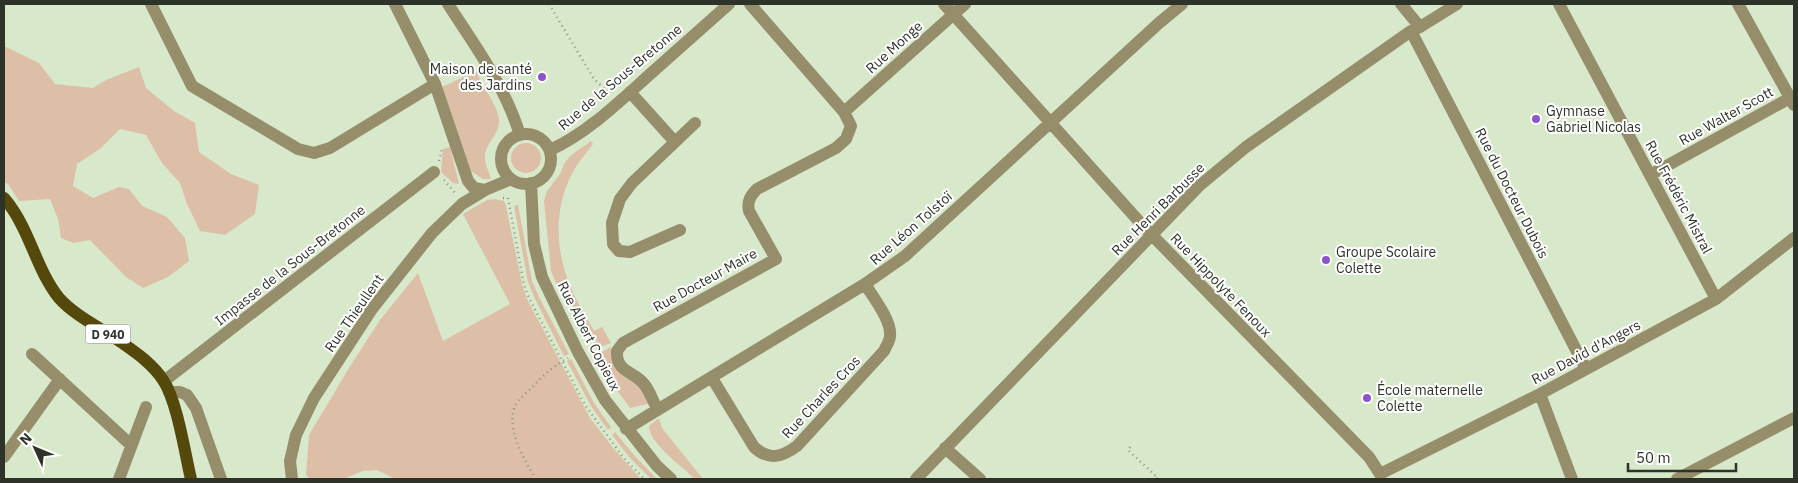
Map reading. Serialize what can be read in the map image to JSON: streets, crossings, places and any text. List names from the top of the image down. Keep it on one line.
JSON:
{"streets":{"main road":["D 940"],"street":["Rue Monge","Rue de la Sous-Bretonne","Rue Walter Scott","Rue du Docteur Dubois","Rue Frédéric Mistral","Rue Henri Barbusse","Rue Léon Tolstoï","Impasse de la Sous-Bretonne","Rue Docteur Maire","Rue Hippolyte Fenoux","Rue Thieullent","Rue Albert Copieux","Rue David d'Angers","Rue Charles Cros"]},"crossings":[["Rue Monge","Rue Docteur Maire"],["Rue Monge","Rue Hippolyte Fenoux"],["Rue de la Sous-Bretonne","Rue Thieullent"],["Rue de la Sous-Bretonne","Rue Albert Copieux"],["Rue Walter Scott","Rue Frédéric Mistral"],["Rue du Docteur Dubois","Rue Henri Barbusse"],["Rue du Docteur Dubois","Rue David d'Angers"],["Rue Frédéric Mistral","Rue David d'Angers"],["Rue Henri Barbusse","Rue Hippolyte Fenoux"],["Rue Léon Tolstoï","Rue Docteur Maire"],["Rue Léon Tolstoï","Rue Hippolyte Fenoux"],["Rue Léon Tolstoï","Rue Albert Copieux"],["Rue Léon Tolstoï","Rue Charles Cros"],["Impasse de la Sous-Bretonne","D 940"],["Rue Hippolyte Fenoux","Rue David d'Angers"],["Rue Thieullent","Rue Albert Copieux"]],"places":["Maison de santé des Jardins","Gymnase Gabriel Nicolas","Groupe Scolaire Colette","École maternelle Colette"],"scale_bar":"50 m","north":"top left"}
